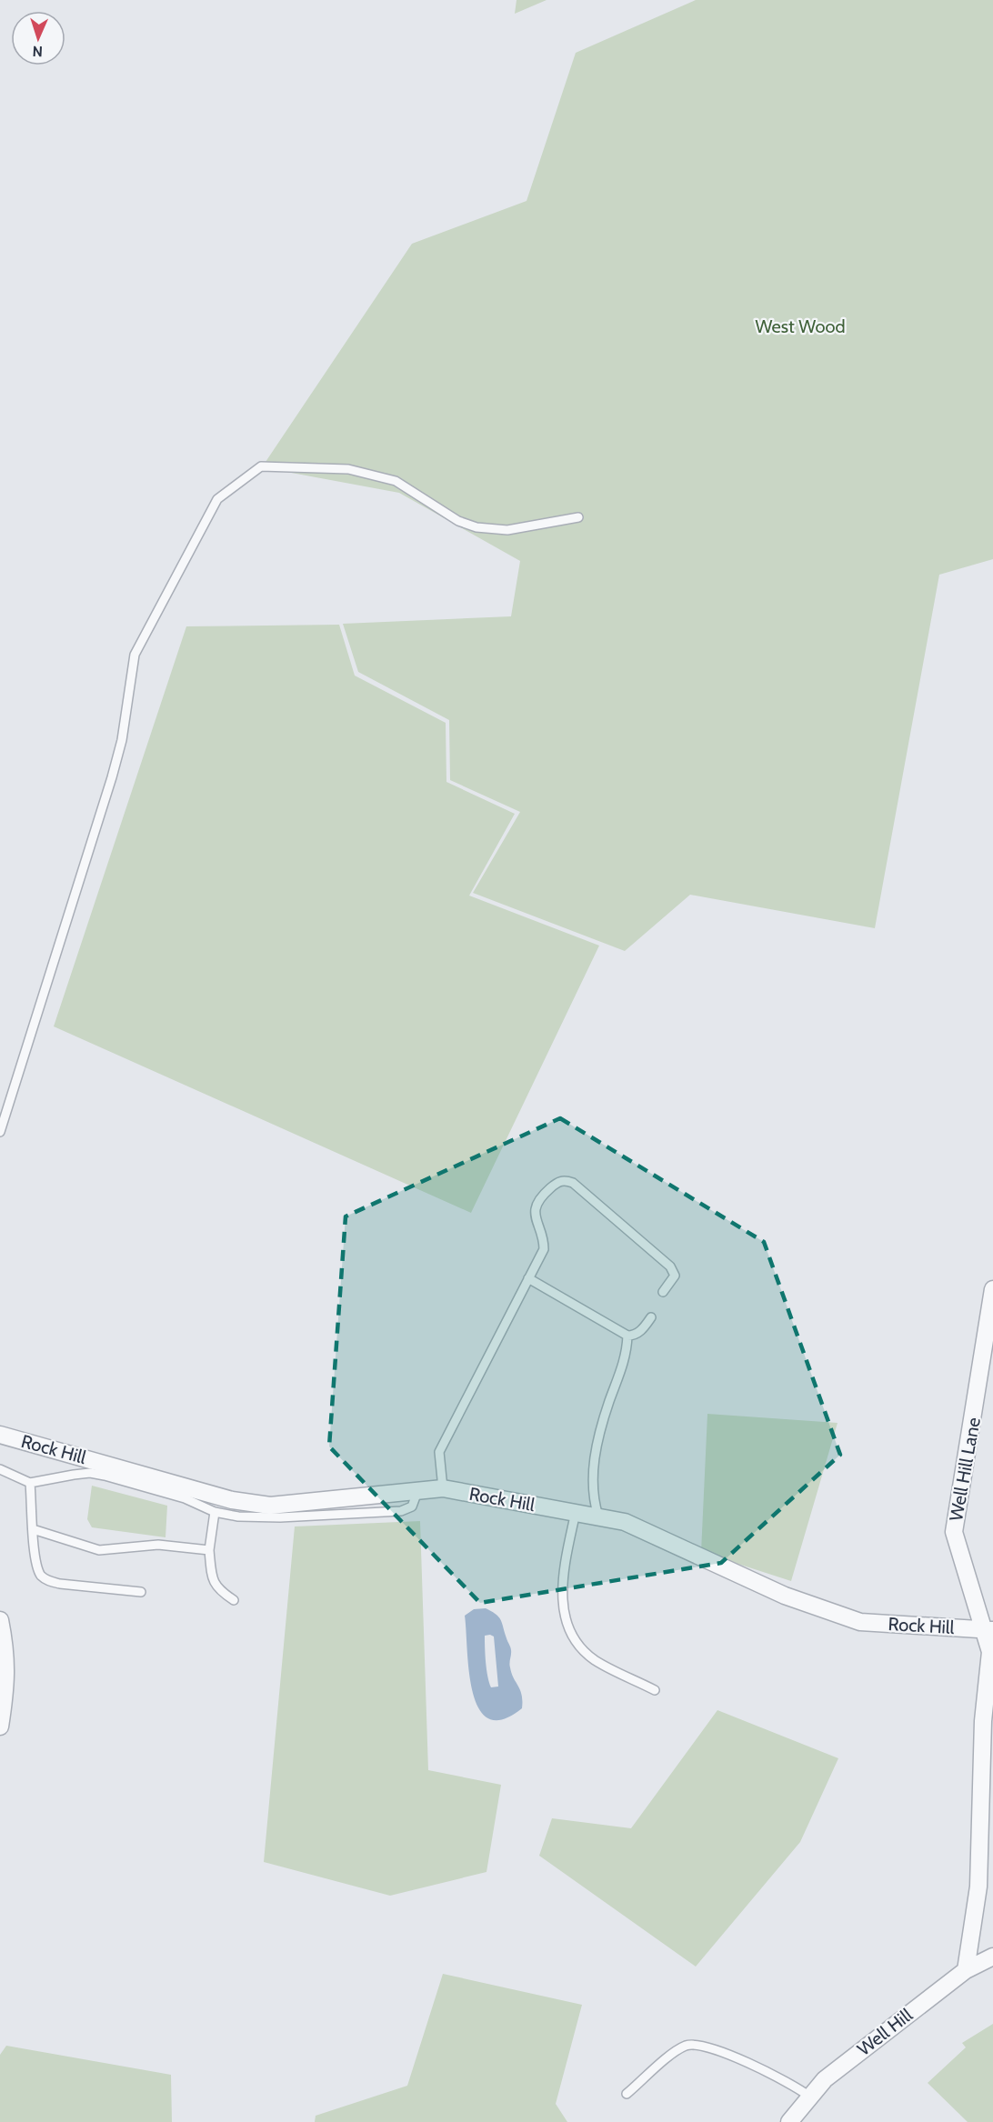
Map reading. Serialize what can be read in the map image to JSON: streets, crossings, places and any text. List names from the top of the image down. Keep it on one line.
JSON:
{"streets":{"street":["Rock Hill","Well Hill Lane","Well Hill"]},"crossings":[["Rock Hill","Well Hill Lane"],["Well Hill Lane","Well Hill"]],"parks":["West Wood"],"north":"bottom"}
